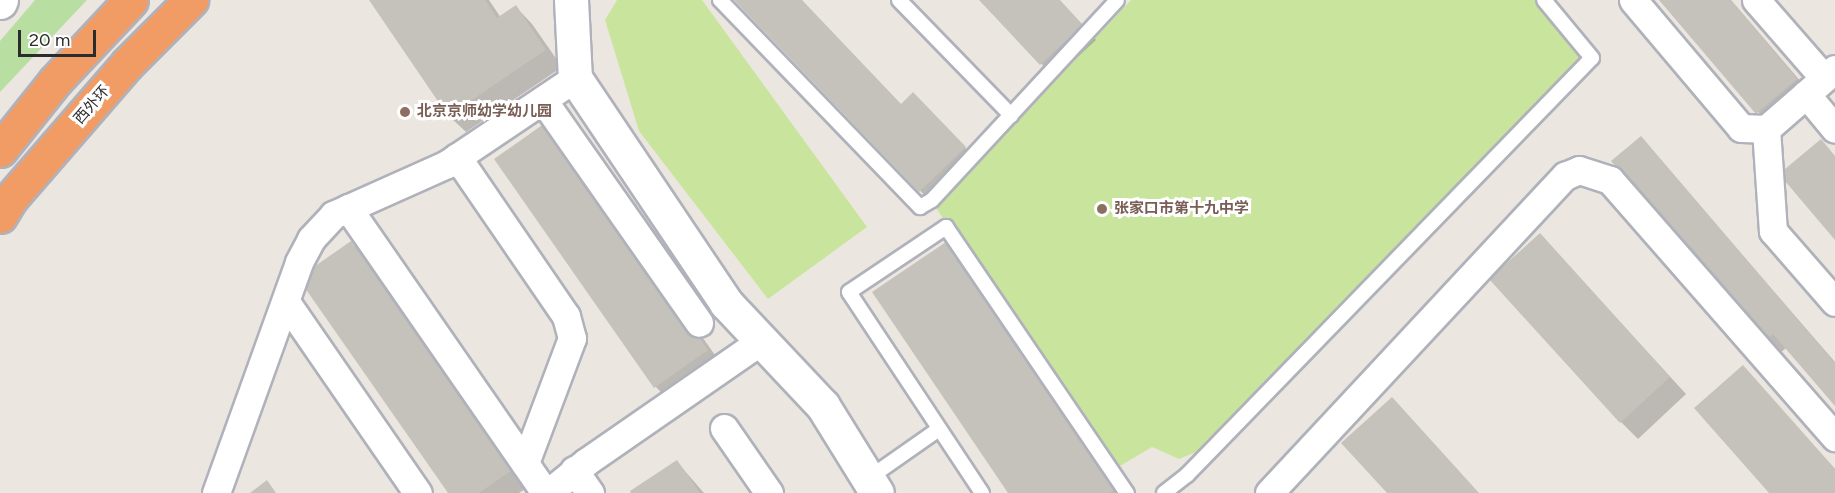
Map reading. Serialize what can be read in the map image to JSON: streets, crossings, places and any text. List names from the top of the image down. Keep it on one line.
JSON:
{"streets":{"highway":["西外环"]},"places":["北京京师幼学幼儿园","张家口市第十九中学"],"scale_bar":"20 m"}
